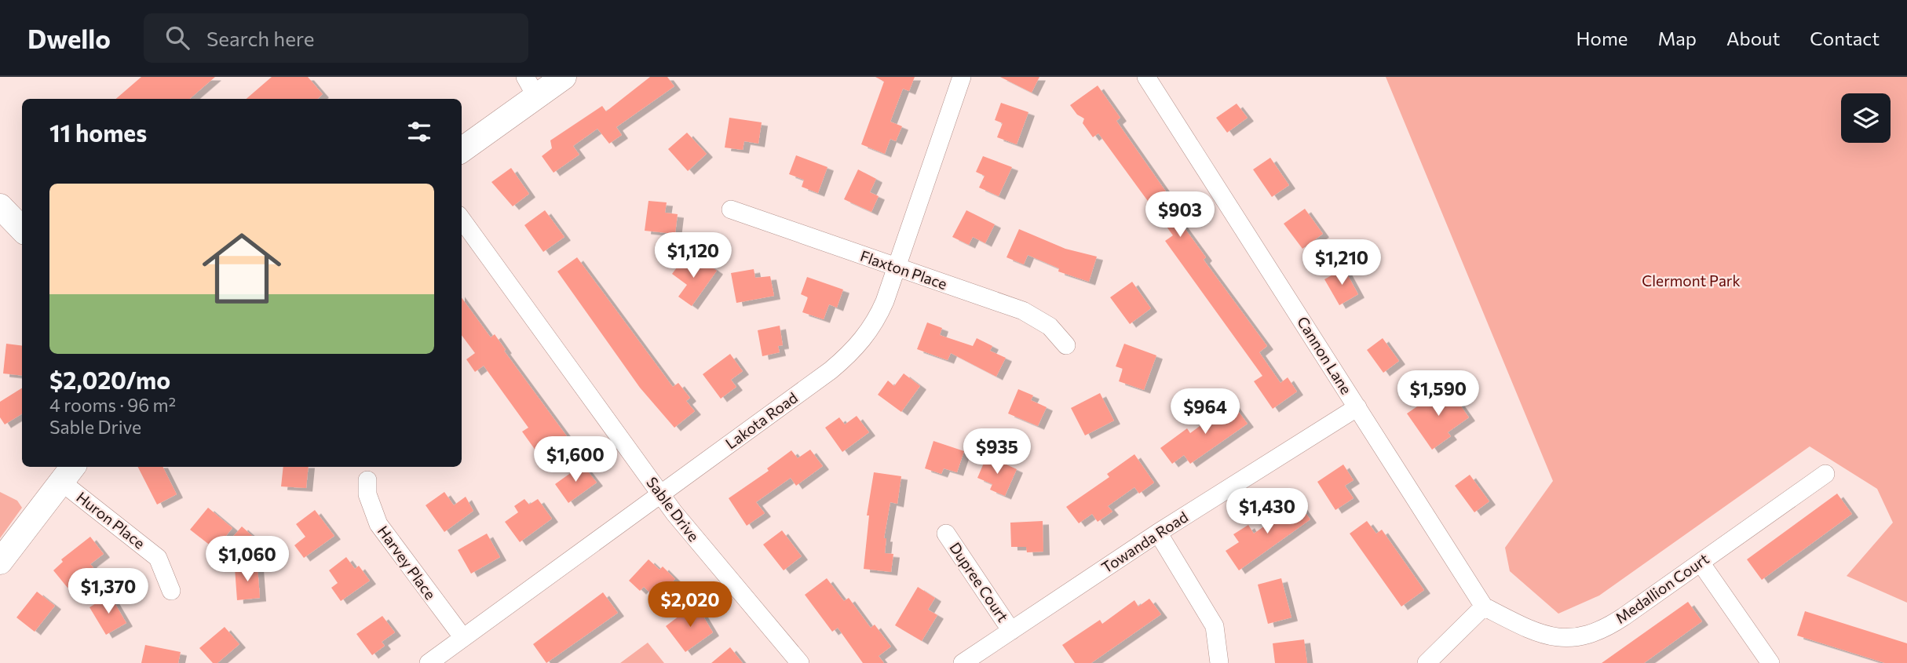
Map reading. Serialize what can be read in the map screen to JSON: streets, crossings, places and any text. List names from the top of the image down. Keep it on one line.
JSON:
{"streets":{"street":["Flaxton Place","Cannon Lane","Lakota Road","Sable Drive","Huron Place","Towanda Road","Harvey Place","Dupree Court","Medallion Court"]},"crossings":[["Flaxton Place","Lakota Road"],["Cannon Lane","Towanda Road"],["Cannon Lane","Medallion Court"],["Lakota Road","Sable Drive"],["Lakota Road","Harvey Place"],["Towanda Road","Dupree Court"]],"parks":["Clermont Park"],"page":{"header":"Dwello","search":"Search here","nav":["Home","Map","About","Contact"],"heading":"11 homes","list":[{"name":"$2,020/mo","note":"4 rooms · 96 m² · Sable Drive"}],"price":["$903","$1,120","$1,210","$1,590","$964","$935","$1,600","$1,430","$1,060","$1,370","$2,020"]}}
